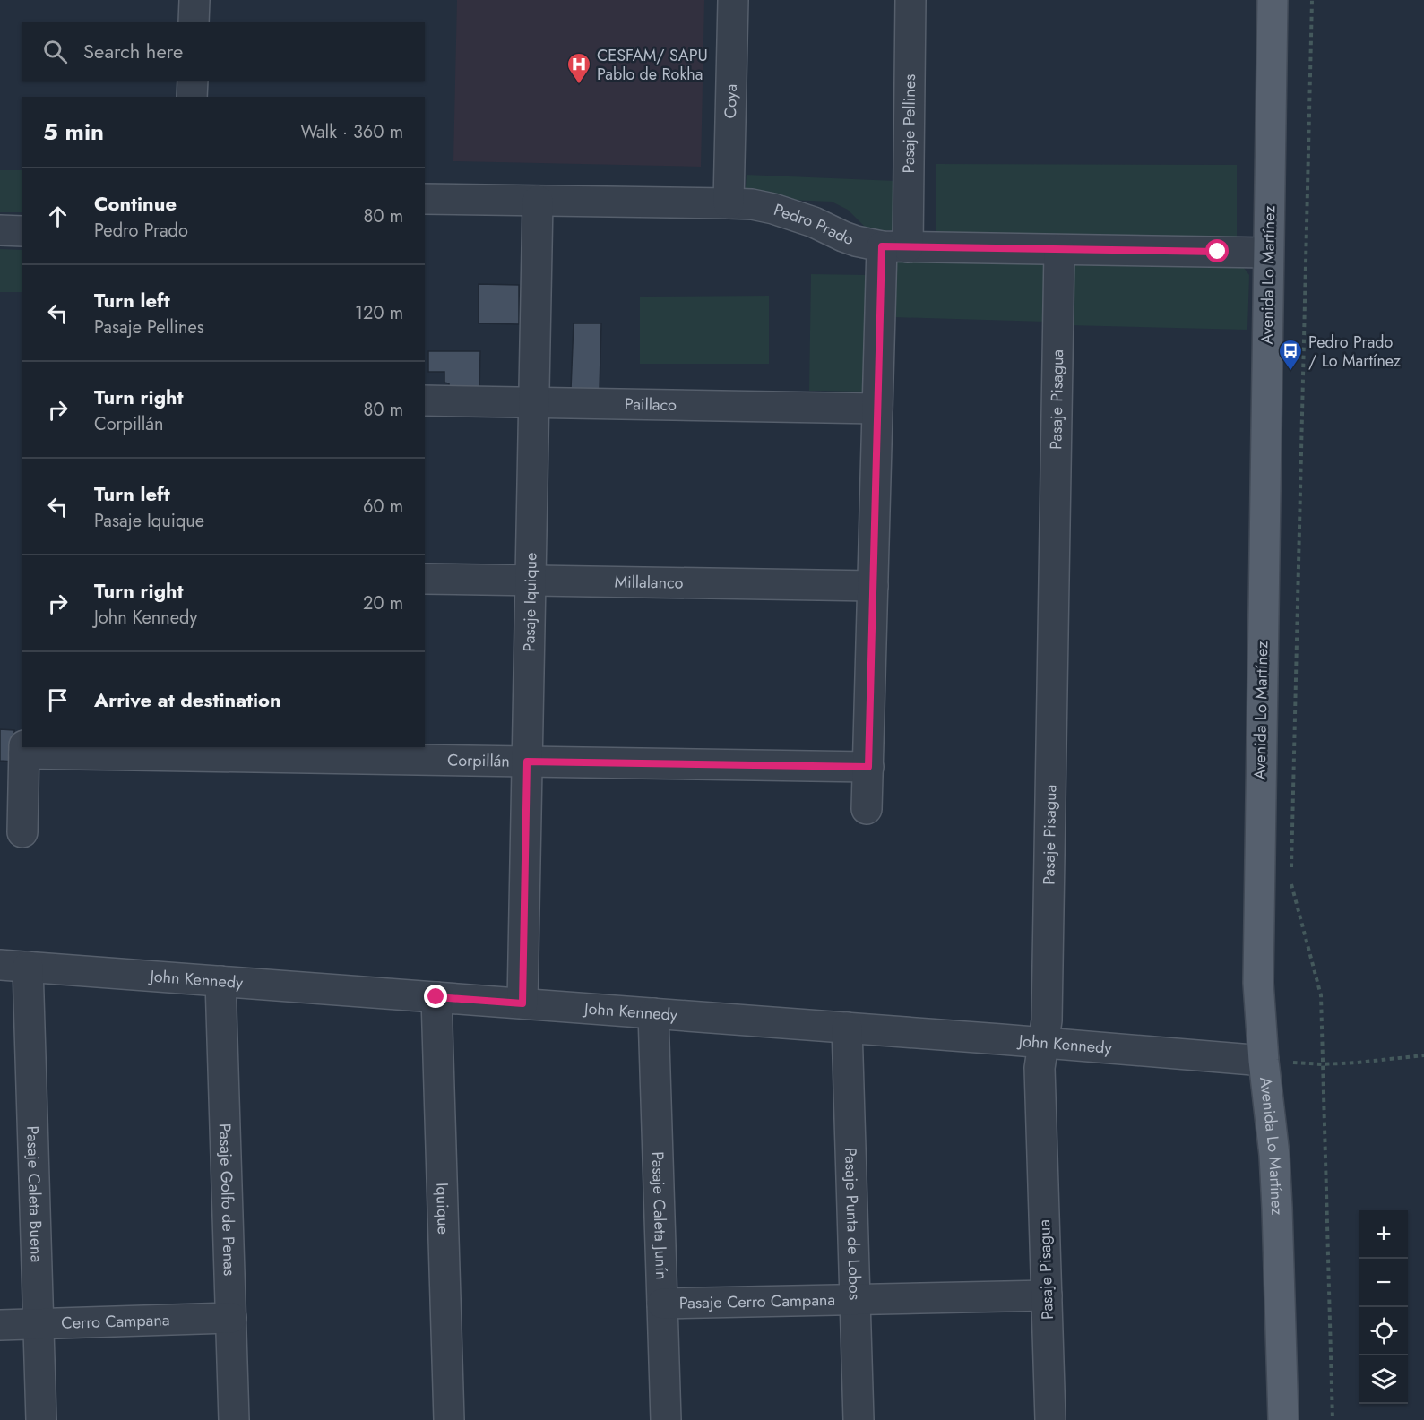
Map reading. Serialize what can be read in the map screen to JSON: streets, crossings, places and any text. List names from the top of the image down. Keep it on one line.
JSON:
{"streets":{"main road":["Avenida Lo Martínez"],"street":["Coya","Pasaje Pellines","Pedro Prado","Pasaje Pisagua","Paillaco","Millalanco","Pasaje Iquique","Corpillán","John Kennedy","Pasaje Caleta Buena","Pasaje Golfo de Penas","Iquique","Pasaje Caleta Junín","Pasaje Punta de Lobos","Pasaje Cerro Campana","Cerro Campana"]},"crossings":[["Coya","Pedro Prado"],["Pasaje Pellines","Pedro Prado"],["Pasaje Pellines","Paillaco"],["Pasaje Pellines","Millalanco"],["Pasaje Pellines","Corpillán"],["Pedro Prado","Avenida Lo Martínez"],["Pedro Prado","Pasaje Pisagua"],["Pedro Prado","Pasaje Iquique"],["Avenida Lo Martínez","John Kennedy"],["Pasaje Pisagua","John Kennedy"],["Pasaje Pisagua","Pasaje Cerro Campana"],["Paillaco","Pasaje Iquique"],["Millalanco","Pasaje Iquique"],["Pasaje Iquique","Corpillán"],["Pasaje Iquique","John Kennedy"],["John Kennedy","Pasaje Caleta Buena"],["John Kennedy","Pasaje Golfo de Penas"],["John Kennedy","Iquique"],["John Kennedy","Pasaje Caleta Junín"],["John Kennedy","Pasaje Punta de Lobos"],["Pasaje Caleta Buena","Cerro Campana"],["Pasaje Golfo de Penas","Cerro Campana"],["Pasaje Caleta Junín","Pasaje Cerro Campana"],["Pasaje Punta de Lobos","Pasaje Cerro Campana"]],"places":{"hospital":["CESFAM/ SAPU Pablo de Rokha"],"bus stop":["Pedro Prado / Lo Martínez"]},"page":{"search":"Search here","heading":["5 min","Walk · 360 m"],"list":[["Continue","Pedro Prado","80 m"],["Turn left","Pasaje Pellines","120 m"],["Turn right","Corpillán","80 m"],["Turn left","Pasaje Iquique","60 m"],["Turn right","John Kennedy","20 m"],"Arrive at destination"],"map_buttons":["+","−"]}}
